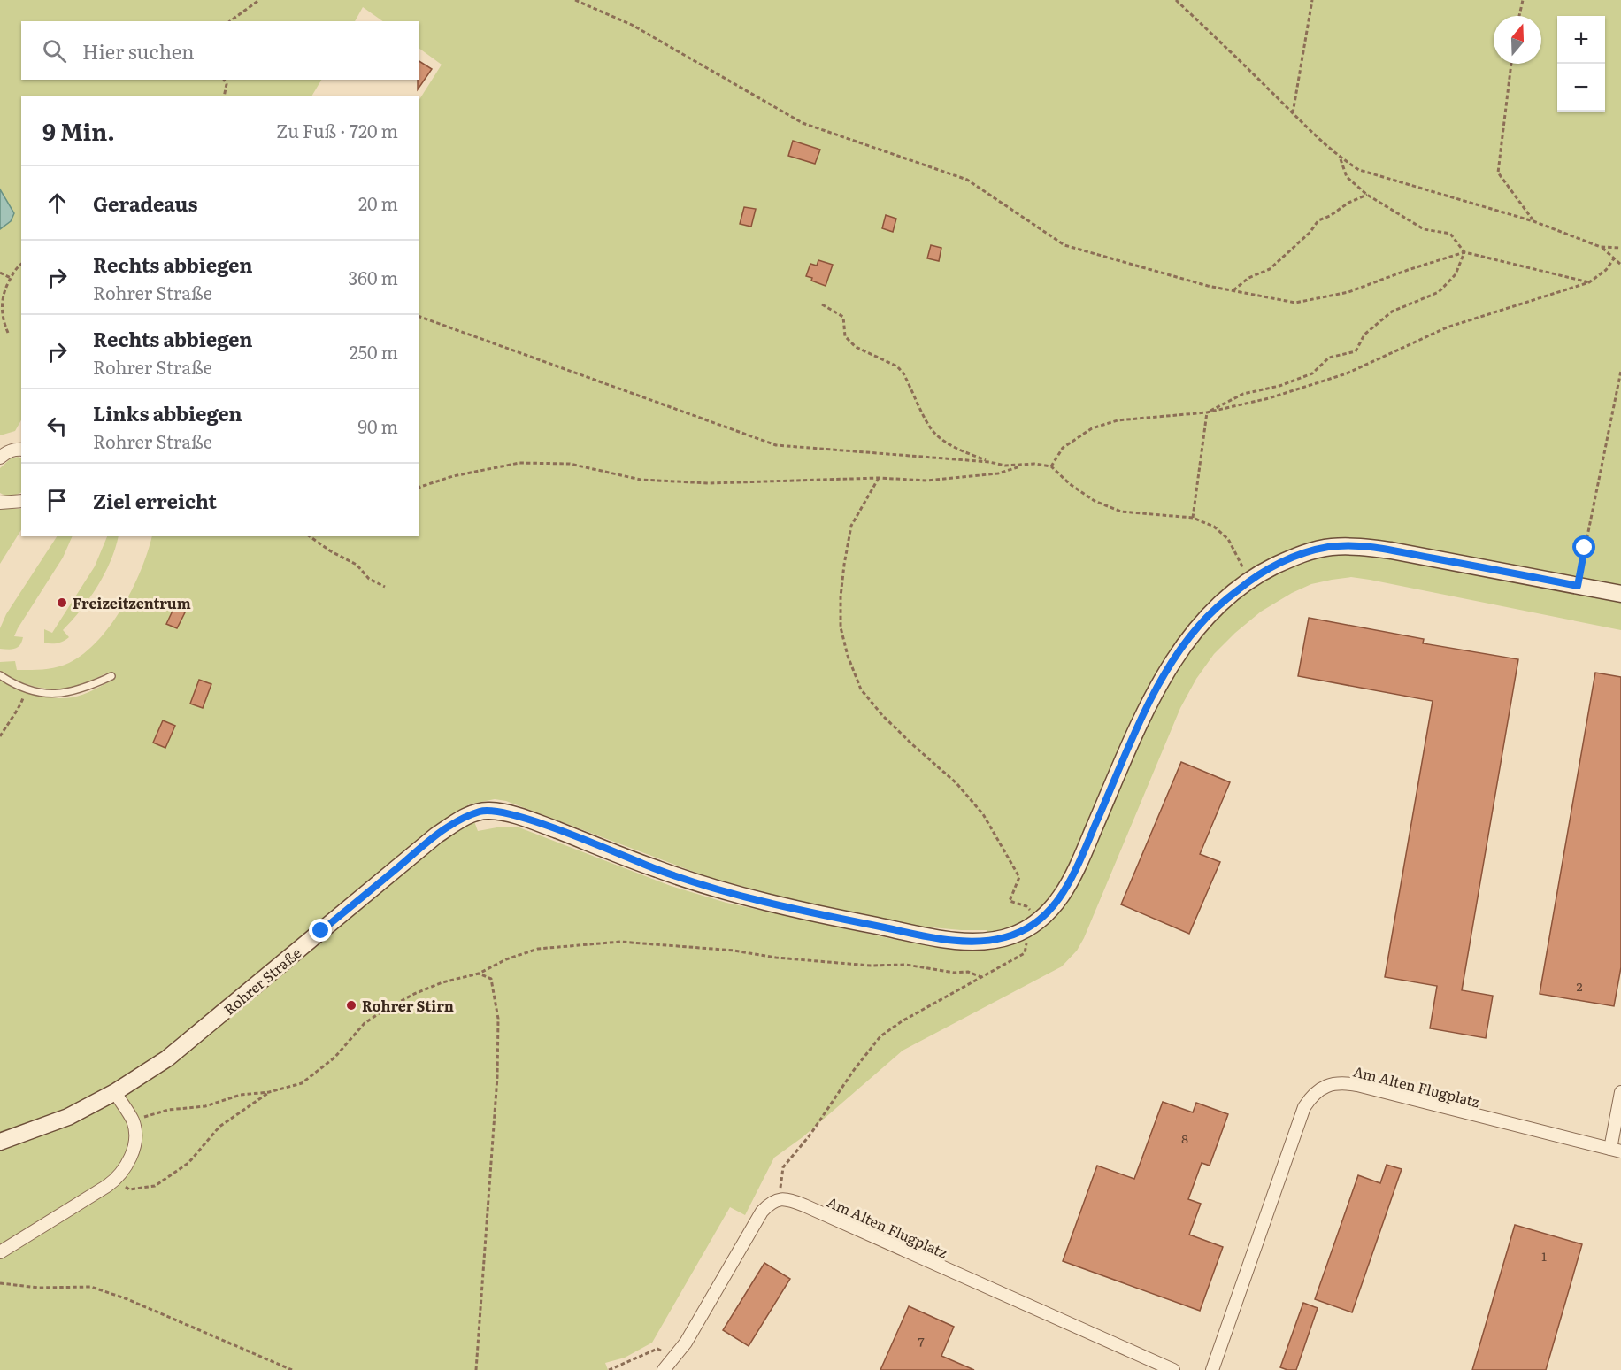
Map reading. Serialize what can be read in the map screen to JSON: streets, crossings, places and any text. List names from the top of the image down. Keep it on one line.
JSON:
{"streets":{"main road":["Rohrer Straße"],"street":["Am Alten Flugplatz"]},"places":["Freizeitzentrum","Rohrer Stirn"],"house_numbers":["2","8","1","7"],"north":"top","page":{"map_buttons":["+","−"],"search":"Hier suchen","heading":["9 Min.","Zu Fuß · 720 m"],"list":[["Geradeaus","20 m"],["Rechts abbiegen","Rohrer Straße","360 m"],["Rechts abbiegen","Rohrer Straße","250 m"],["Links abbiegen","Rohrer Straße","90 m"],"Ziel erreicht"]}}
